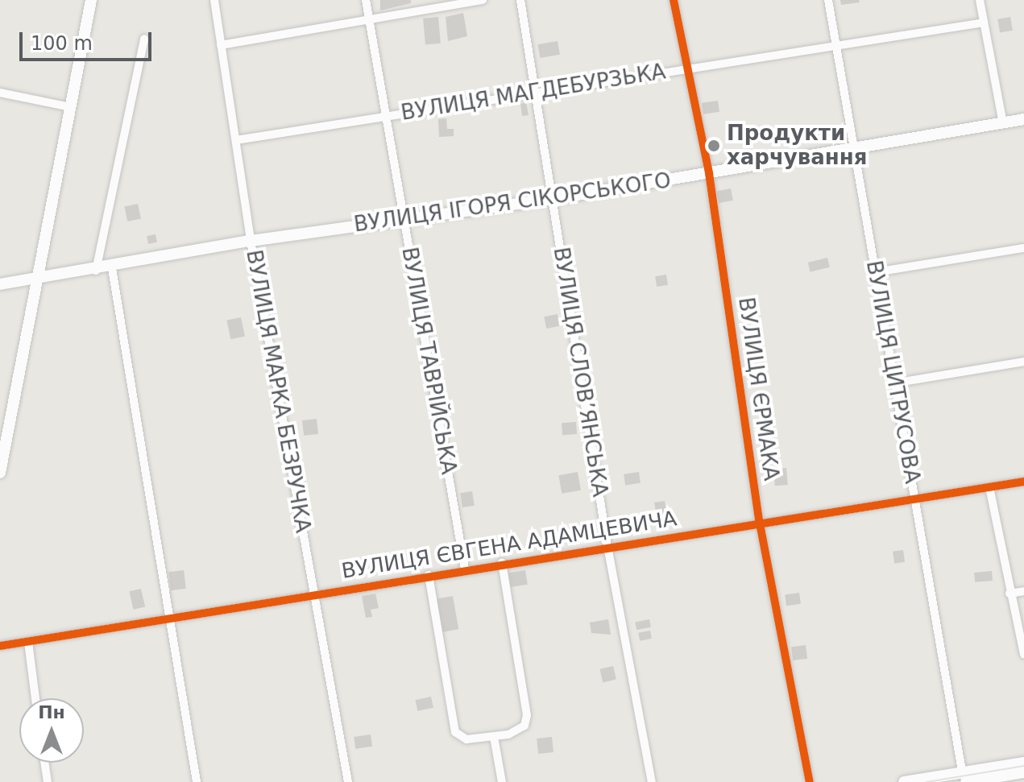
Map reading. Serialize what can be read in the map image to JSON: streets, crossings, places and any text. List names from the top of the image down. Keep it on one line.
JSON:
{"streets":{"main road":["ВУЛИЦЯ ІГОРЯ СІКОРСЬКОГО"],"street":["ВУЛИЦЯ МАГДЕБУРЗЬКА","ВУЛИЦЯ ТАВРІЙСЬКА","ВУЛИЦЯ СЛОВ’ЯНСЬКА","ВУЛИЦЯ ЦИТРУСОВА","ВУЛИЦЯ ЄРМАКА","ВУЛИЦЯ МАРКА БЕЗРУЧКА","ВУЛИЦЯ ЄВГЕНА АДАМЦЕВИЧА"]},"crossings":[["ВУЛИЦЯ МАГДЕБУРЗЬКА","ВУЛИЦЯ ТАВРІЙСЬКА"],["ВУЛИЦЯ МАГДЕБУРЗЬКА","ВУЛИЦЯ СЛОВ’ЯНСЬКА"],["ВУЛИЦЯ МАГДЕБУРЗЬКА","ВУЛИЦЯ ЦИТРУСОВА"],["ВУЛИЦЯ МАГДЕБУРЗЬКА","ВУЛИЦЯ ЄРМАКА"],["ВУЛИЦЯ МАГДЕБУРЗЬКА","ВУЛИЦЯ МАРКА БЕЗРУЧКА"],["ВУЛИЦЯ ІГОРЯ СІКОРСЬКОГО","ВУЛИЦЯ ТАВРІЙСЬКА"],["ВУЛИЦЯ ІГОРЯ СІКОРСЬКОГО","ВУЛИЦЯ СЛОВ’ЯНСЬКА"],["ВУЛИЦЯ ІГОРЯ СІКОРСЬКОГО","ВУЛИЦЯ ЦИТРУСОВА"],["ВУЛИЦЯ ІГОРЯ СІКОРСЬКОГО","ВУЛИЦЯ ЄРМАКА"],["ВУЛИЦЯ ІГОРЯ СІКОРСЬКОГО","ВУЛИЦЯ МАРКА БЕЗРУЧКА"],["ВУЛИЦЯ ТАВРІЙСЬКА","ВУЛИЦЯ ЄВГЕНА АДАМЦЕВИЧА"],["ВУЛИЦЯ СЛОВ’ЯНСЬКА","ВУЛИЦЯ ЄВГЕНА АДАМЦЕВИЧА"],["ВУЛИЦЯ ЦИТРУСОВА","ВУЛИЦЯ ЄВГЕНА АДАМЦЕВИЧА"],["ВУЛИЦЯ ЄРМАКА","ВУЛИЦЯ ЄВГЕНА АДАМЦЕВИЧА"],["ВУЛИЦЯ МАРКА БЕЗРУЧКА","ВУЛИЦЯ ЄВГЕНА АДАМЦЕВИЧА"]],"places":["Продукти харчування"],"scale_bar":"100 m","north":"top"}
